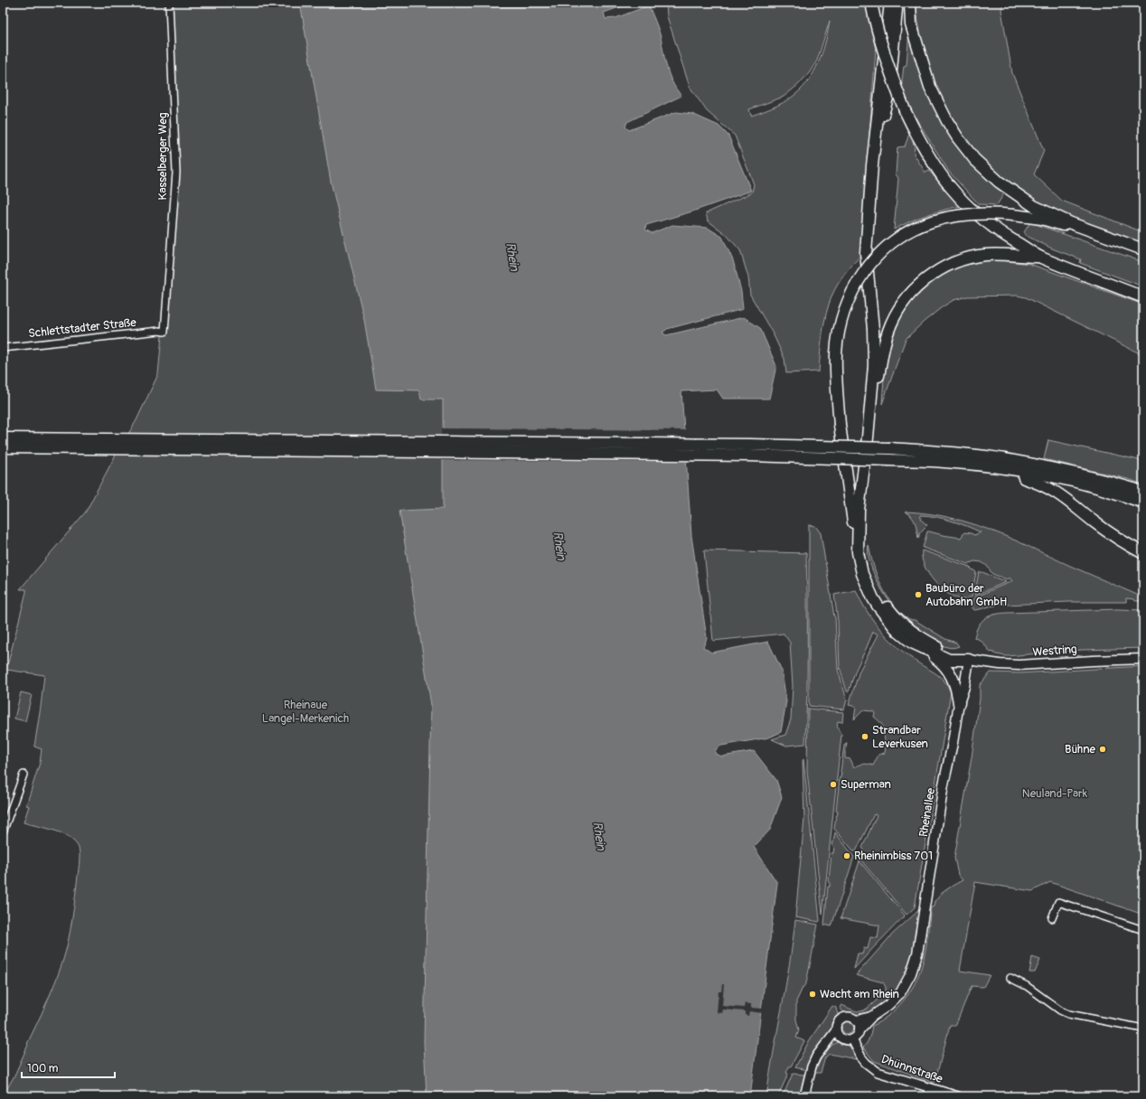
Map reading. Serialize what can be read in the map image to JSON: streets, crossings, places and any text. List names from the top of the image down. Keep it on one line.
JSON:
{"streets":{"main road":["Westring","Rheinallee","Dhünnstraße"],"street":["Kasselberger Weg","Schlettstadter Straße"]},"crossings":[["Kasselberger Weg","Schlettstadter Straße"],["Westring","Rheinallee"],["Rheinallee","Dhünnstraße"]],"water":["Rhein"],"parks":["Rheinaue Langel-Merkenich","Neuland-Park"],"places":["Baubüro der Autobahn GmbH","Strandbar Leverkusen","Bühne","Superman","Rheinimbiss 701","Wacht am Rhein"],"scale_bar":"100 m"}
